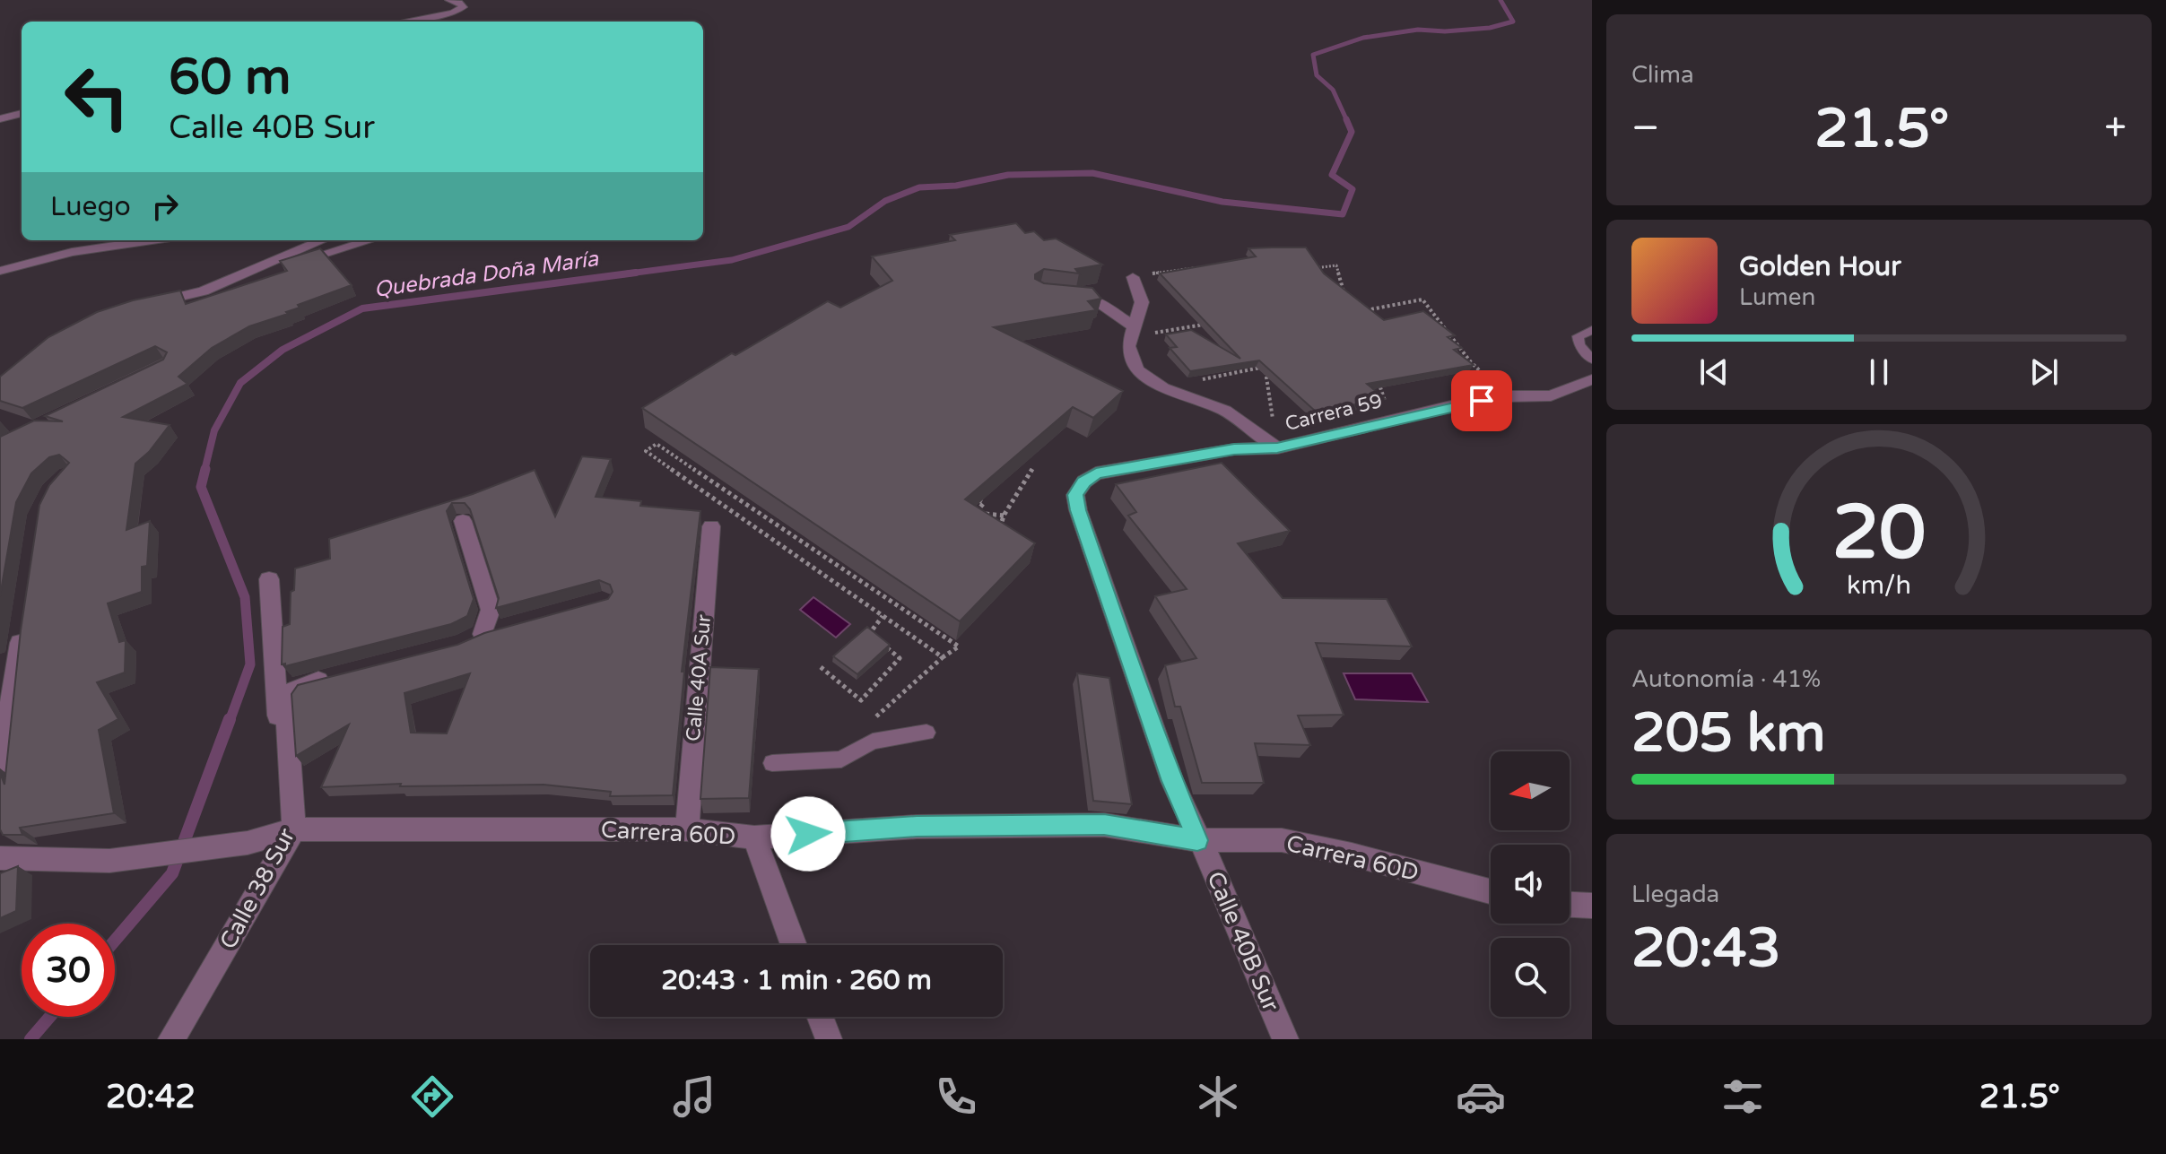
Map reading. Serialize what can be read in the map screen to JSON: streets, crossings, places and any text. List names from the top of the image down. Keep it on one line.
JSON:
{"streets":{"street":["Carrera 59","Calle 40A Sur","Carrera 60D","Calle 38 Sur","Calle 40B Sur"]},"crossings":[["Carrera 59","Calle 40B Sur"],["Calle 40A Sur","Carrera 60D"],["Carrera 60D","Calle 38 Sur"],["Carrera 60D","Calle 40B Sur"]],"water":["Quebrada Doña María"],"north":"left","page":{"tile":["Clima",["Autonomía · 41%","205 km"],["Llegada","20:43"]],"turn":["60 m","Calle 40B Sur"],"heat":["−","21.5°","+"],"then":"Luego","song":["Golden Hour","Lumen"],"limit":"30","trip":"20:43 · 1 min · 260 m","tabs":["20:42","21.5°"],"gauge":["20","km/h"]}}
